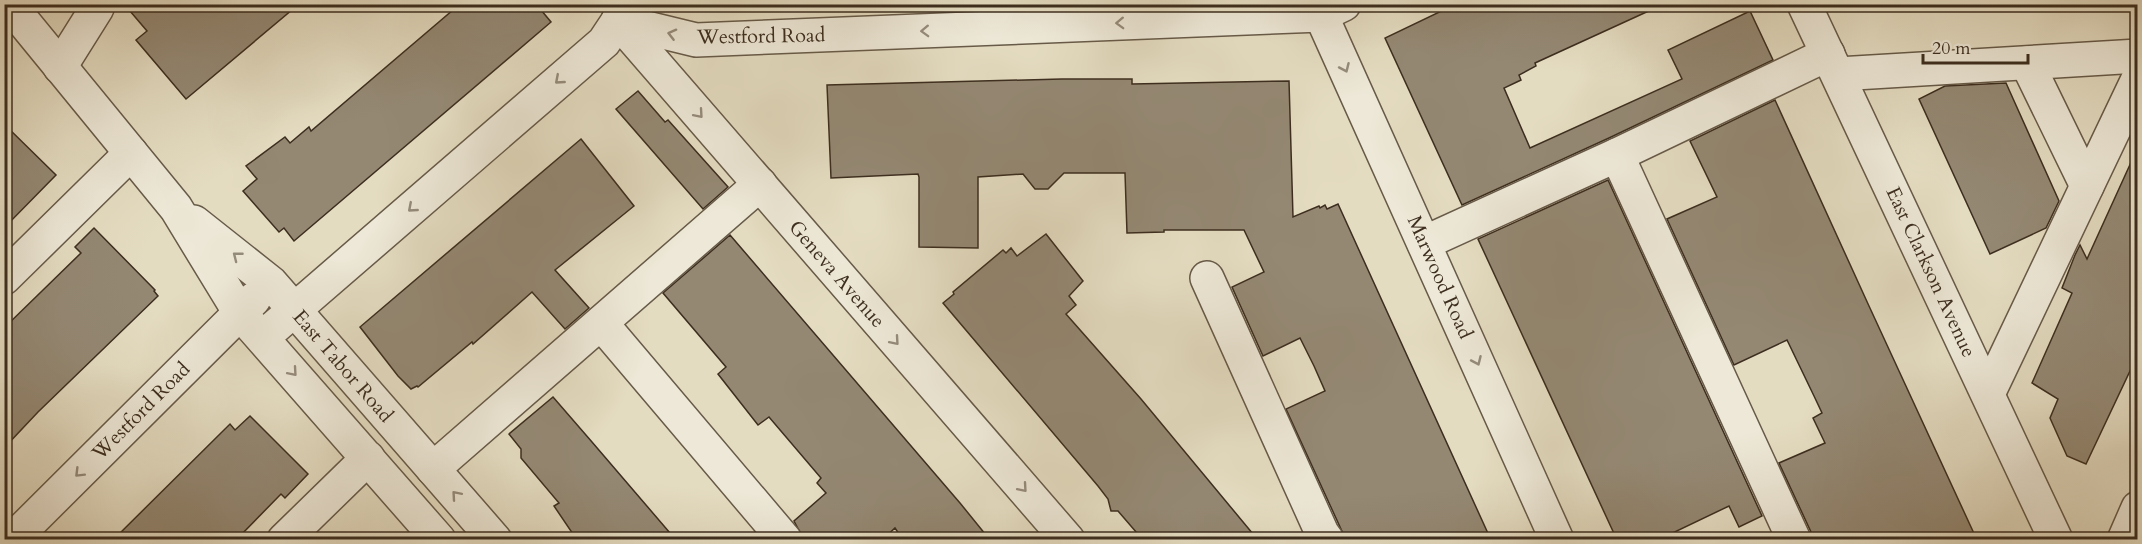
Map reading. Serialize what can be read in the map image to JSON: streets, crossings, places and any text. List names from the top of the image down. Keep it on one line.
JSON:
{"streets":{"street":["Westford Road","East Clarkson Avenue","Geneva Avenue","Marwood Road","East Tabor Road"]},"crossings":[["Westford Road","Geneva Avenue"],["Westford Road","Marwood Road"],["Westford Road","East Tabor Road"]],"one_way":["Westford Road"],"scale_bar":"20 m"}
